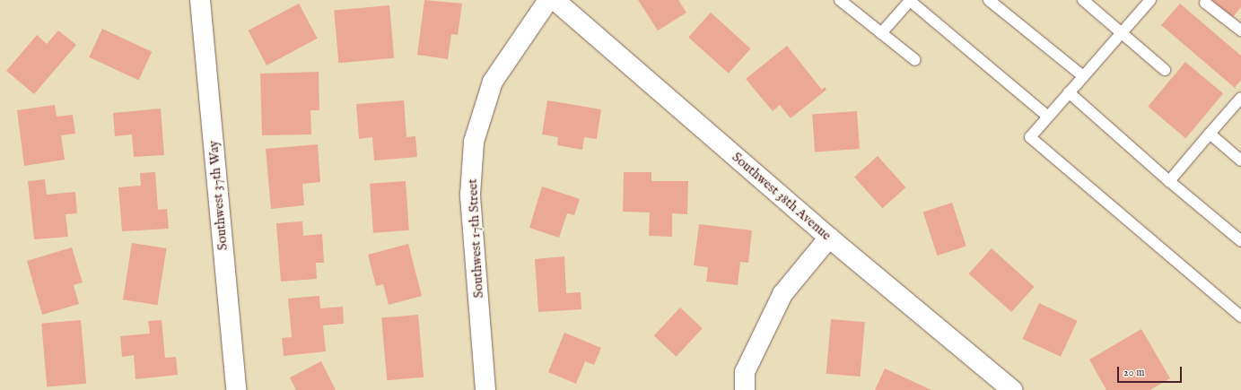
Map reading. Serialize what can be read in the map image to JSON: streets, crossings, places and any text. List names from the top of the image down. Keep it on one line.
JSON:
{"streets":{"street":["Southwest 37th Way","Southwest 38th Avenue","Southwest 17th Street"]},"scale_bar":"20 m"}
